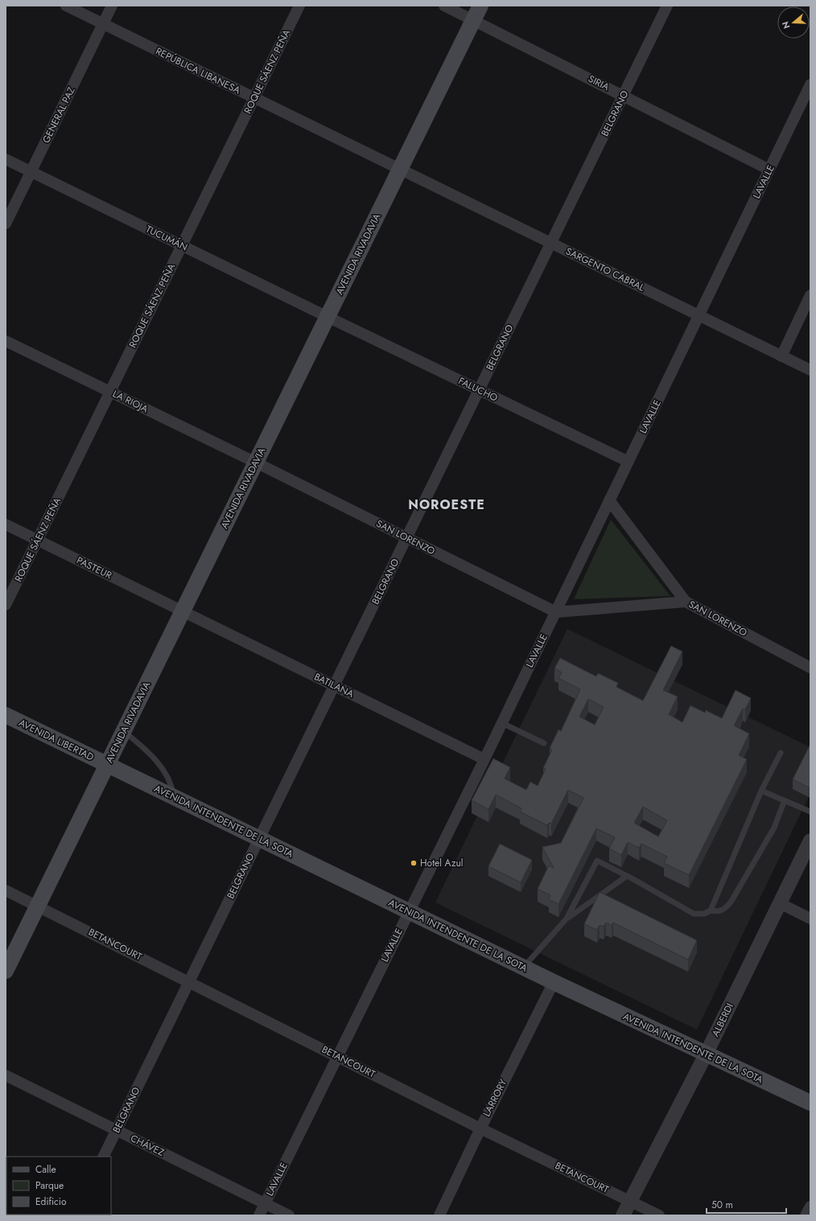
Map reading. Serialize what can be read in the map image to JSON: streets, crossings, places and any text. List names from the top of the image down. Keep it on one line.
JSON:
{"streets":{"main road":["AVENIDA RIVADAVIA","AVENIDA LIBERTAD","AVENIDA INTENDENTE DE LA SOTA"],"street":["REPÚBLICA LIBANESA","ROQUE SÁENZ PEÑA","SIRIA","BELGRANO","GENERAL PAZ","LAVALLE","TUCUMÁN","SARGENTO CABRAL","FALUCHO","LA RIOJA","SAN LORENZO","PASTEUR","BATILANA","BETANCOURT","ALBERDI","LARRORY","CHÁVEZ"]},"crossings":[["REPÚBLICA LIBANESA","ROQUE SÁENZ PEÑA"],["REPÚBLICA LIBANESA","GENERAL PAZ"],["REPÚBLICA LIBANESA","AVENIDA RIVADAVIA"],["REPÚBLICA LIBANESA","SARGENTO CABRAL"],["ROQUE SÁENZ PEÑA","TUCUMÁN"],["ROQUE SÁENZ PEÑA","LA RIOJA"],["ROQUE SÁENZ PEÑA","PASTEUR"],["SIRIA","BELGRANO"],["SIRIA","LAVALLE"],["SIRIA","AVENIDA RIVADAVIA"],["BELGRANO","SARGENTO CABRAL"],["BELGRANO","FALUCHO"],["BELGRANO","SAN LORENZO"],["BELGRANO","BATILANA"],["BELGRANO","AVENIDA INTENDENTE DE LA SOTA"],["BELGRANO","BETANCOURT"],["BELGRANO","CHÁVEZ"],["GENERAL PAZ","TUCUMÁN"],["LAVALLE","SARGENTO CABRAL"],["LAVALLE","FALUCHO"],["LAVALLE","SAN LORENZO"],["LAVALLE","BATILANA"],["LAVALLE","AVENIDA INTENDENTE DE LA SOTA"],["LAVALLE","BETANCOURT"],["LAVALLE","CHÁVEZ"],["TUCUMÁN","AVENIDA RIVADAVIA"],["TUCUMÁN","FALUCHO"],["AVENIDA RIVADAVIA","SARGENTO CABRAL"],["AVENIDA RIVADAVIA","FALUCHO"],["AVENIDA RIVADAVIA","LA RIOJA"],["AVENIDA RIVADAVIA","SAN LORENZO"],["AVENIDA RIVADAVIA","PASTEUR"],["AVENIDA RIVADAVIA","BATILANA"],["AVENIDA RIVADAVIA","AVENIDA LIBERTAD"],["AVENIDA RIVADAVIA","AVENIDA INTENDENTE DE LA SOTA"],["AVENIDA RIVADAVIA","BETANCOURT"],["LA RIOJA","SAN LORENZO"],["PASTEUR","BATILANA"],["AVENIDA LIBERTAD","AVENIDA INTENDENTE DE LA SOTA"],["AVENIDA INTENDENTE DE LA SOTA","ALBERDI"],["AVENIDA INTENDENTE DE LA SOTA","LARRORY"],["BETANCOURT","ALBERDI"],["BETANCOURT","LARRORY"]],"districts":["NOROESTE"],"places":["Hotel Azul"],"legend":["Calle","Parque","Edificio"],"scale_bar":"50 m","north":"left"}
